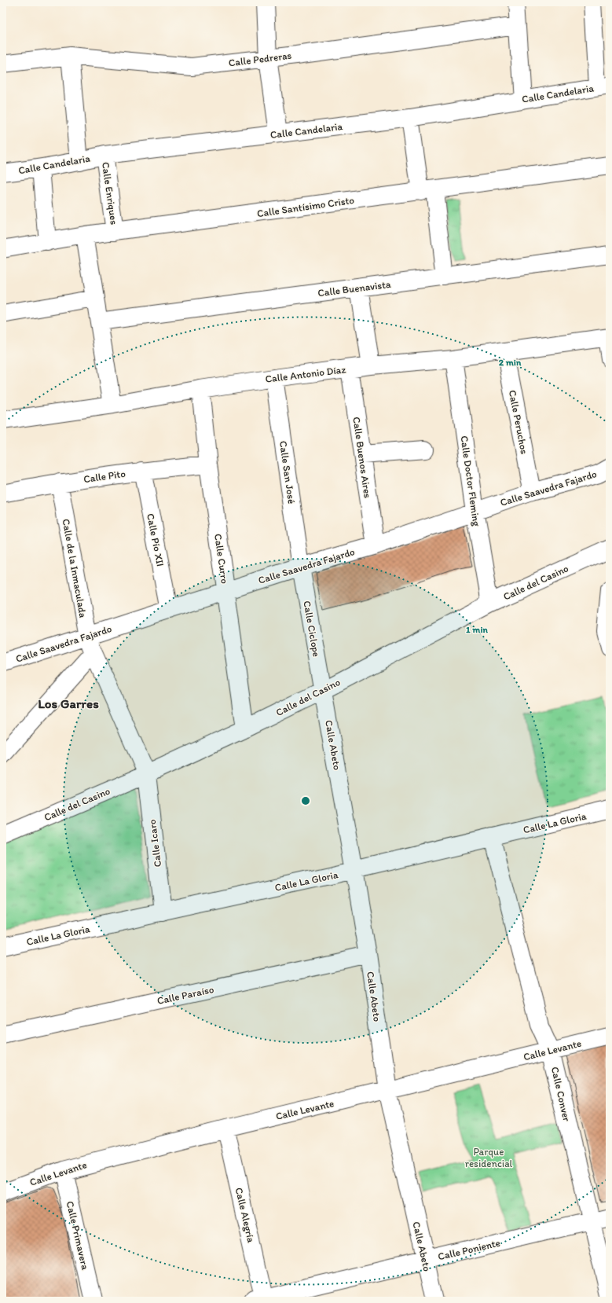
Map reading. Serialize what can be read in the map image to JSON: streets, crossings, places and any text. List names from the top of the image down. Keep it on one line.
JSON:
{"streets":{"street":["Calle Pedreras","Calle Candelaria","Calle Enriques","Calle Santísimo Cristo","Calle Buenavista","Calle Antonio Díaz","Calle Peruchos","Calle Buenos Aires","Calle San José","Calle Pito","Calle Doctor Fleming","Calle Saavedra Fajardo","Calle Pío XII","Calle Curro","Calle de la Inmaculada","Calle del Casino","Calle Ciclope","Calle Abeto","Calle La Gloria","Calle Icaro","Calle Paraíso","Calle Levante","Calle Conver","Calle Alegría","Calle Primavera","Calle Poniente"]},"crossings":[["Calle Candelaria","Calle Enriques"],["Calle Enriques","Calle Santísimo Cristo"],["Calle Antonio Díaz","Calle Peruchos"],["Calle Antonio Díaz","Calle Buenos Aires"],["Calle Antonio Díaz","Calle San José"],["Calle Antonio Díaz","Calle Doctor Fleming"],["Calle Antonio Díaz","Calle Curro"],["Calle Peruchos","Calle Saavedra Fajardo"],["Calle Buenos Aires","Calle Saavedra Fajardo"],["Calle San José","Calle Saavedra Fajardo"],["Calle San José","Calle Ciclope"],["Calle Pito","Calle Pío XII"],["Calle Pito","Calle Curro"],["Calle Pito","Calle de la Inmaculada"],["Calle Doctor Fleming","Calle Saavedra Fajardo"],["Calle Doctor Fleming","Calle del Casino"],["Calle Saavedra Fajardo","Calle Pío XII"],["Calle Saavedra Fajardo","Calle Curro"],["Calle Saavedra Fajardo","Calle de la Inmaculada"],["Calle Saavedra Fajardo","Calle Ciclope"],["Calle Curro","Calle del Casino"],["Calle de la Inmaculada","Calle del Casino"],["Calle de la Inmaculada","Calle Icaro"],["Calle del Casino","Calle Ciclope"],["Calle del Casino","Calle Abeto"],["Calle del Casino","Calle Icaro"],["Calle Ciclope","Calle Abeto"],["Calle Abeto","Calle La Gloria"],["Calle Abeto","Calle Paraíso"],["Calle Abeto","Calle Levante"],["Calle Abeto","Calle Poniente"],["Calle La Gloria","Calle Icaro"],["Calle La Gloria","Calle Conver"],["Calle Levante","Calle Conver"],["Calle Levante","Calle Alegría"],["Calle Levante","Calle Primavera"],["Calle Conver","Calle Poniente"],["Calle Alegría","Calle Poniente"]],"districts":["Los Garres"],"parks":["Parque residencial"],"rings":["2 min","1 min"]}
